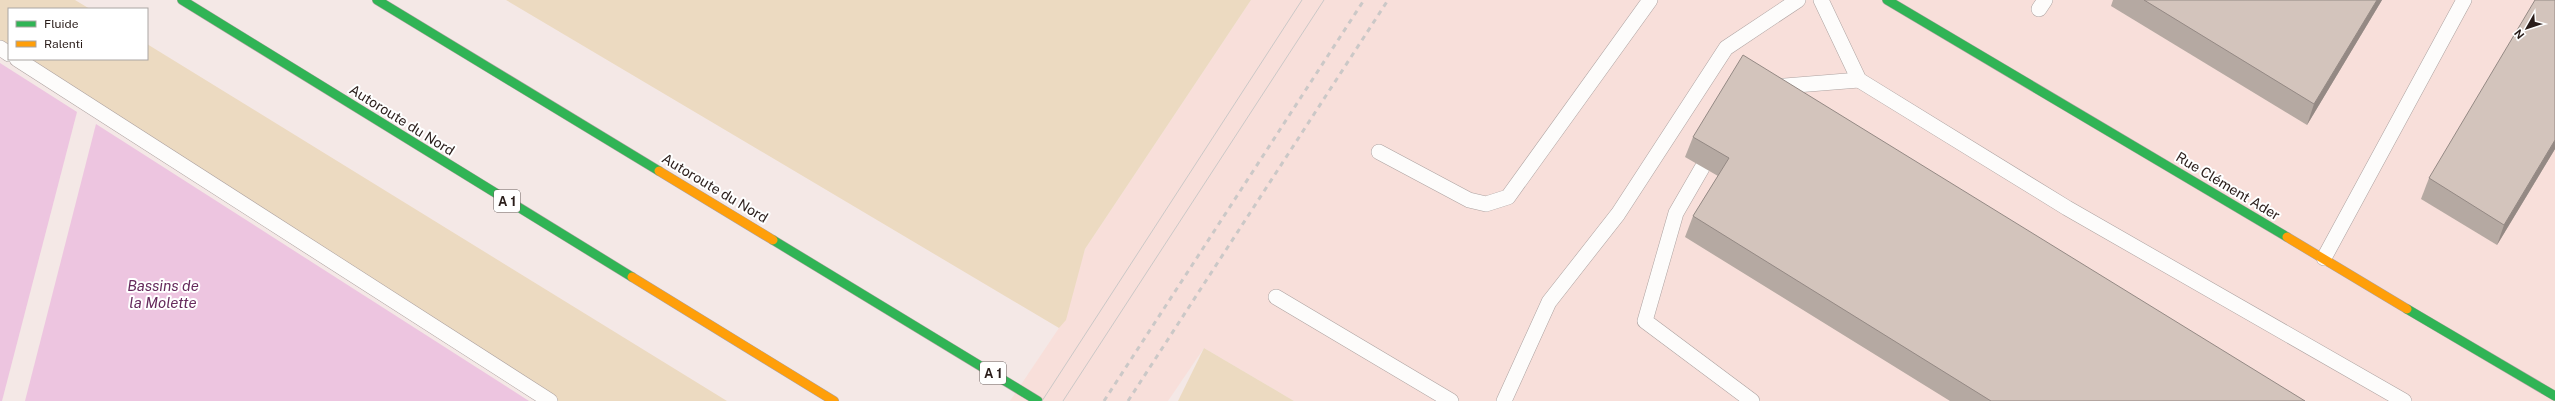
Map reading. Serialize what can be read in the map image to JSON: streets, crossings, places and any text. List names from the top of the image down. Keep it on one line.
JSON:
{"streets":{"main road":["Autoroute du Nord","Rue Clément Ader","A 1"]},"water":["Bassins de la Molette"],"legend":["Fluide","Ralenti"],"north":"bottom left"}
